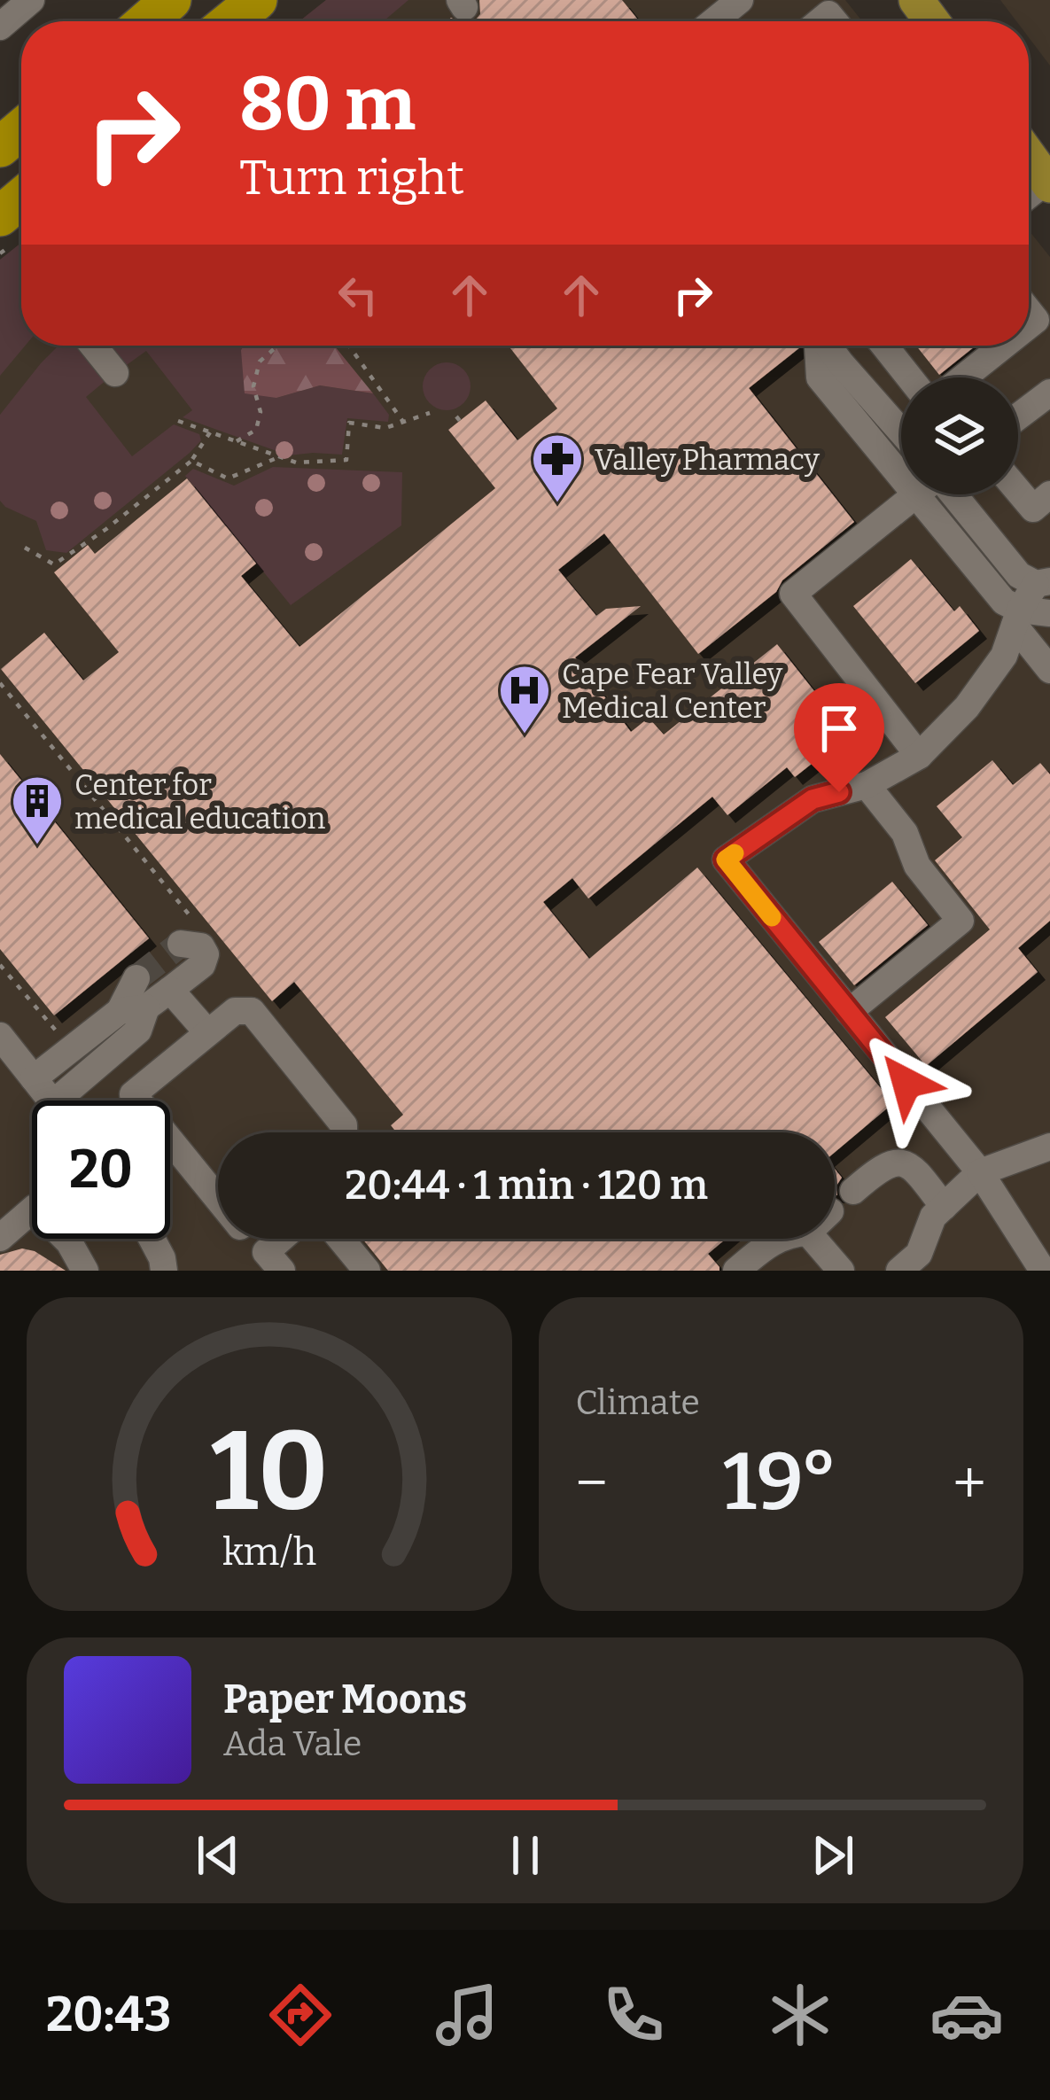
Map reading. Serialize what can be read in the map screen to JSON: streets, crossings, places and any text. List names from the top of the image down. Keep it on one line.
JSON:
{"places":{"pharmacy":["Valley Pharmacy"],"hospital":["Cape Fear Valley Medical Center"],"building":["Center for medical education"]},"page":{"turn":["80 m","Turn right"],"limit":"20","trip":"20:44 · 1 min · 120 m","tile":"Climate","heat":["−","19°","+"],"song":["Paper Moons","Ada Vale"],"tabs":"20:43","gauge":["10","km/h"]}}
